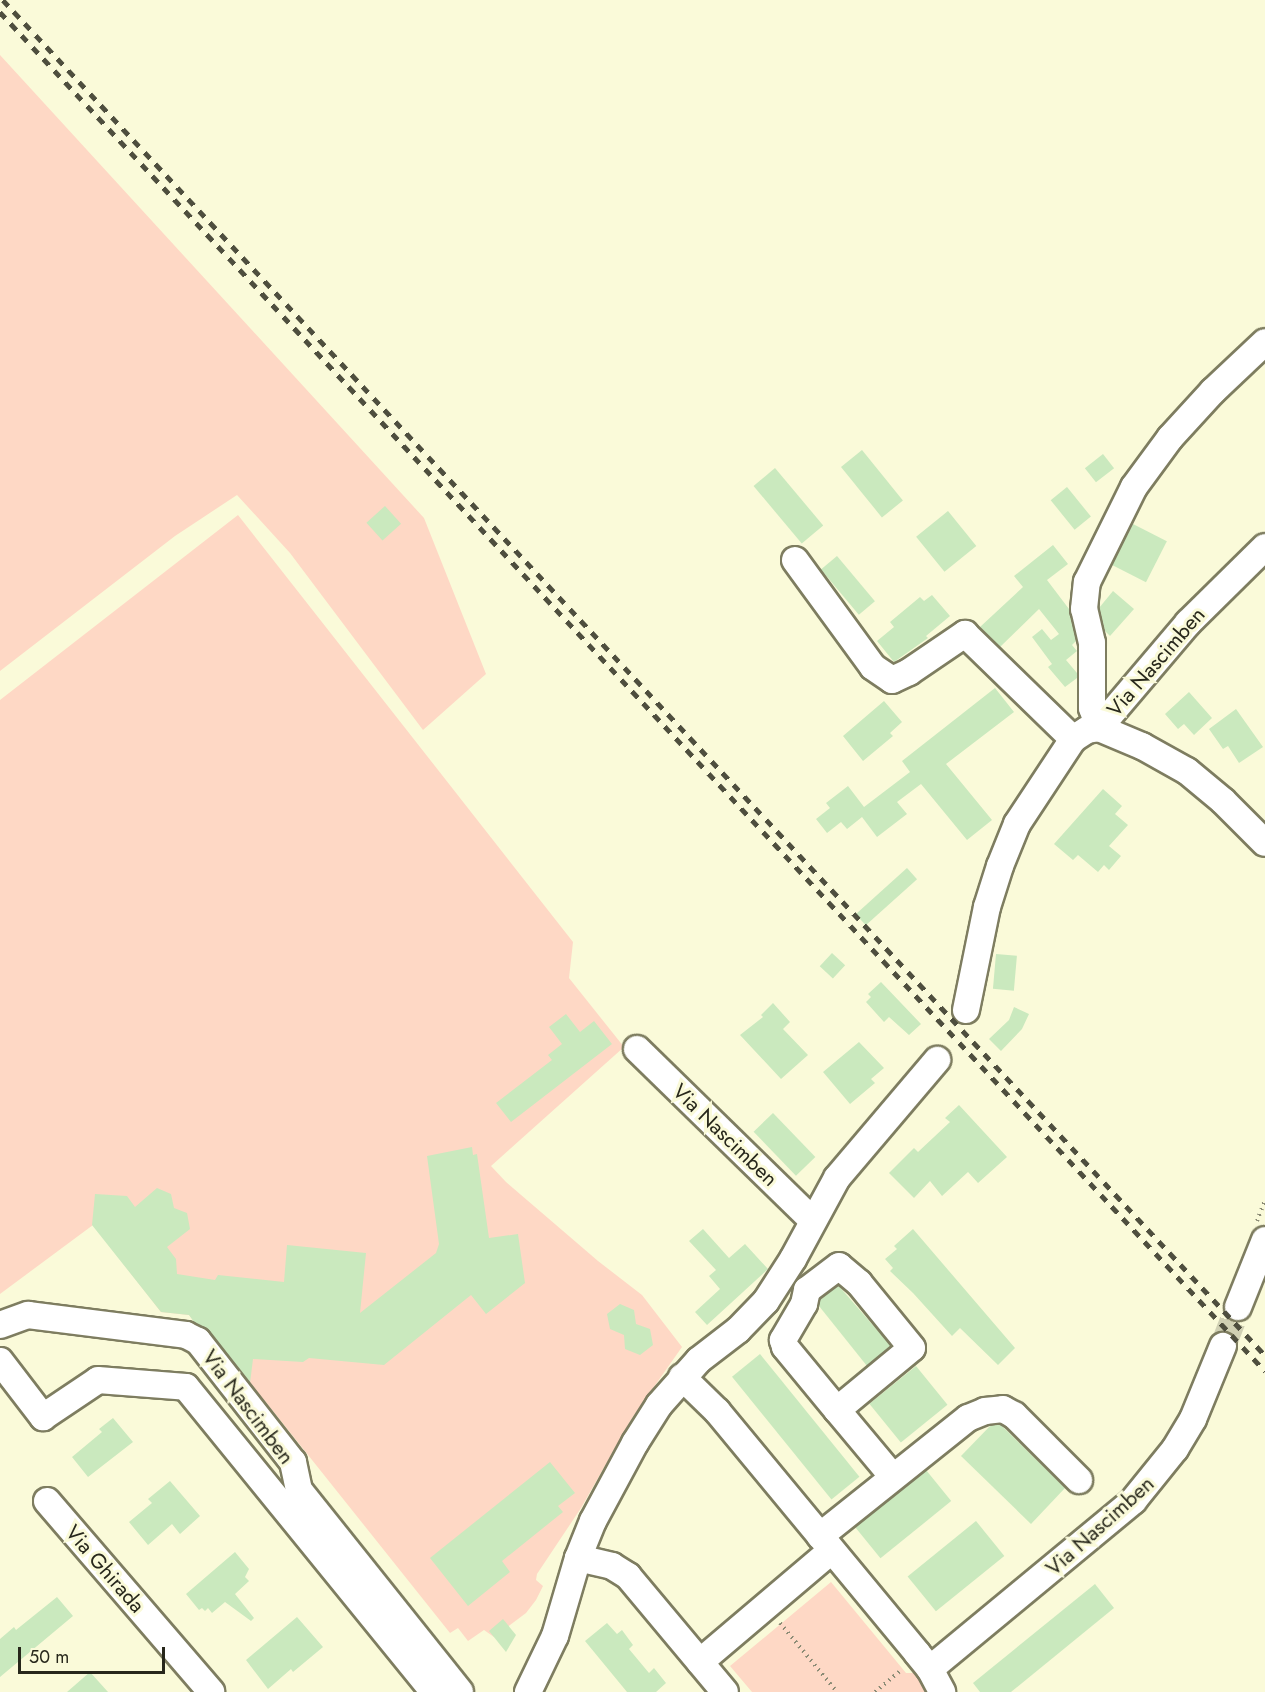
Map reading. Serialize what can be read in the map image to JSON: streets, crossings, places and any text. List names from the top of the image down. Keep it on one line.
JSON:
{"streets":{"street":["Via Nascimben","Via Ghirada"]},"scale_bar":"50 m"}
